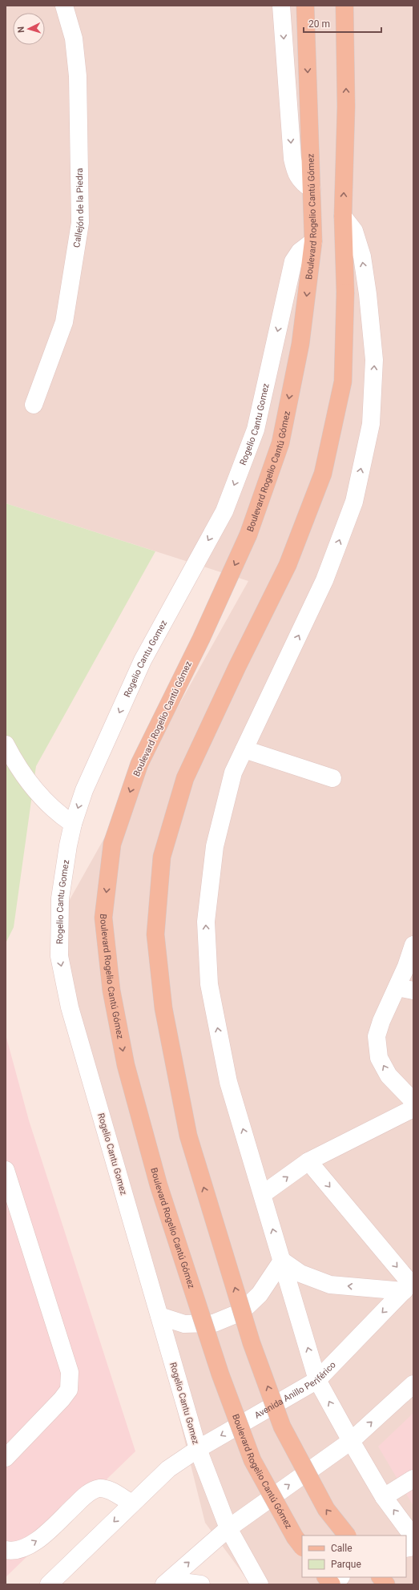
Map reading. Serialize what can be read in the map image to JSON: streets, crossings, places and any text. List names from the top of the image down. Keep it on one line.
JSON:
{"streets":{"main road":["Boulevard Rogelio Cantú Gómez"],"street":["Callejón de la Piedra","Rogelio Cantu Gomez","Avenida Anillo Periférico"]},"crossings":[["Boulevard Rogelio Cantú Gómez","Rogelio Cantu Gomez"],["Rogelio Cantu Gomez","Avenida Anillo Periférico"]],"legend":["Calle","Parque"],"scale_bar":"20 m","north":"left"}
